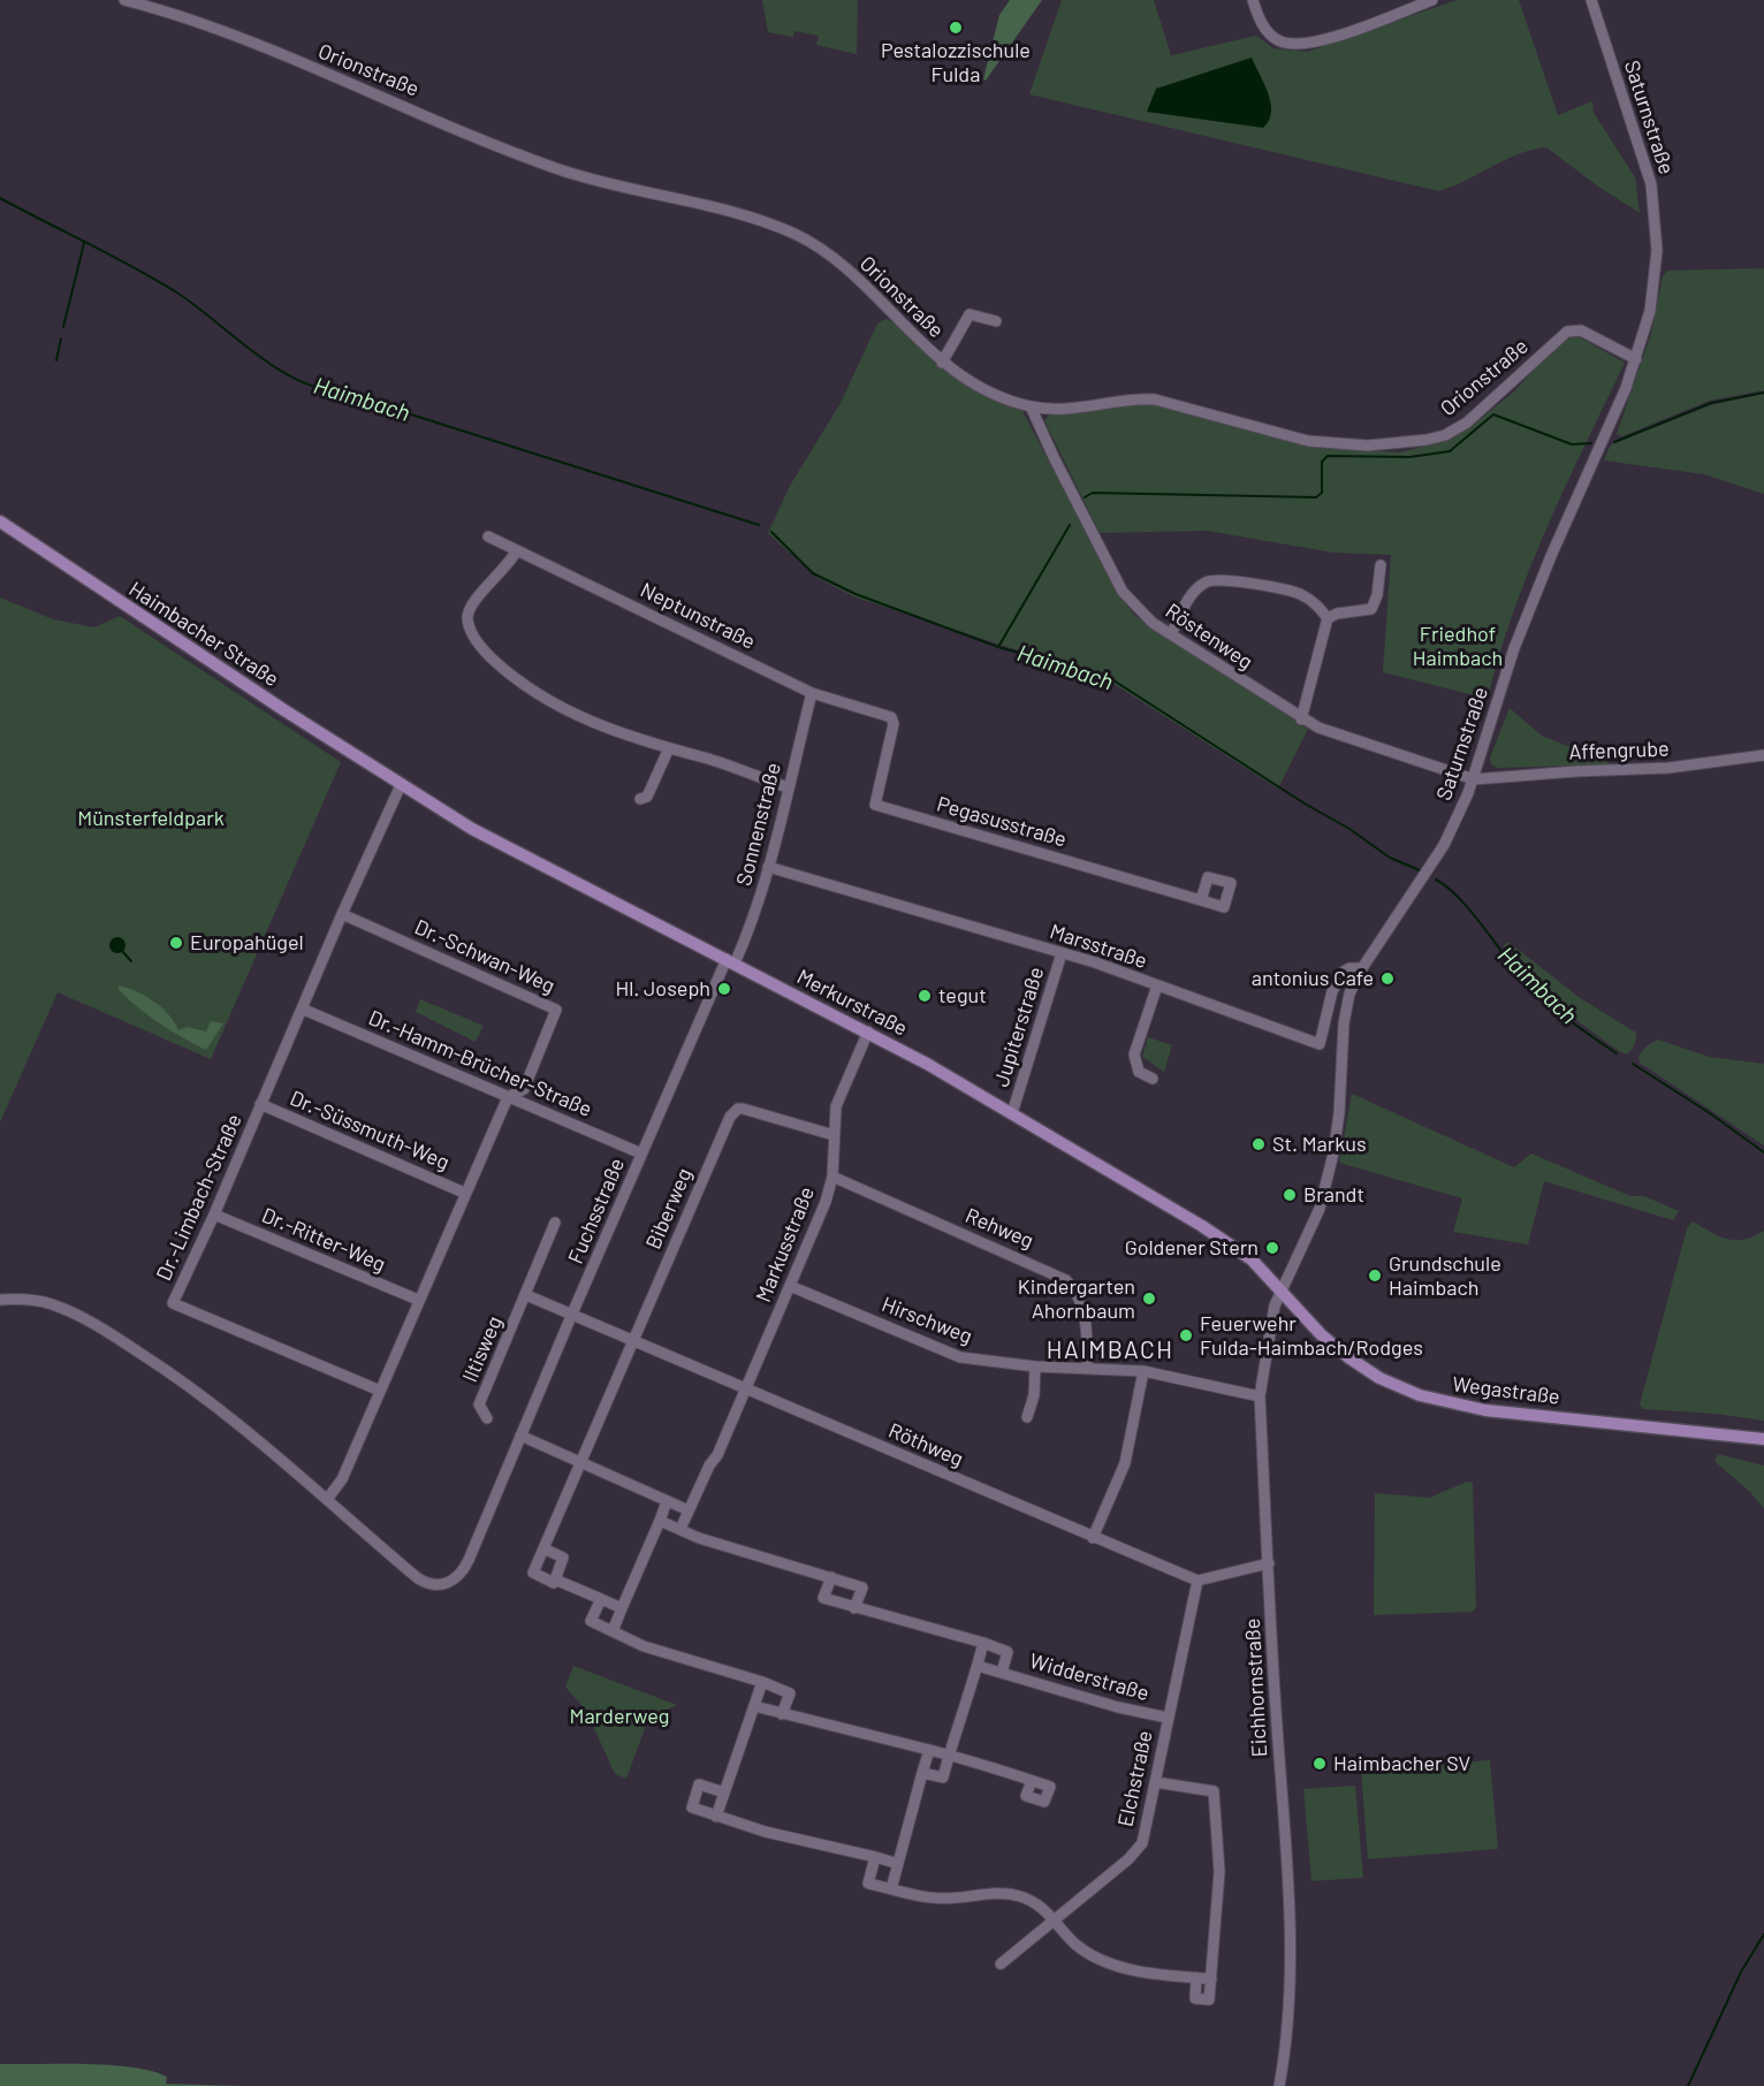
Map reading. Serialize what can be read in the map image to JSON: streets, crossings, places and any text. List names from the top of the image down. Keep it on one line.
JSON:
{"streets":{"main road":["Haimbacher Straße","Merkurstraße","Wegastraße"],"street":["Orionstraße","Saturnstraße","Neptunstraße","Röstenweg","Affengrube","Pegasusstraße","Sonnenstraße","Marsstraße","Dr.-Schwan-Weg","Jupiterstraße","Dr.-Hamm-Brücher-Straße","Dr.-Süssmuth-Weg","Dr.-Limbach-Straße","Biberweg","Fuchsstraße","Rehweg","Dr.-Ritter-Weg","Markusstraße","Hirschweg","Iltisweg","Röthweg","Widderstraße","Eichhornstraße","Elchstraße"]},"crossings":[["Orionstraße","Saturnstraße"],["Orionstraße","Röstenweg"],["Saturnstraße","Röstenweg"],["Saturnstraße","Affengrube"],["Saturnstraße","Marsstraße"],["Saturnstraße","Merkurstraße"],["Saturnstraße","Wegastraße"],["Saturnstraße","Eichhornstraße"],["Neptunstraße","Pegasusstraße"],["Neptunstraße","Sonnenstraße"],["Haimbacher Straße","Merkurstraße"],["Röstenweg","Affengrube"],["Sonnenstraße","Marsstraße"],["Sonnenstraße","Merkurstraße"],["Sonnenstraße","Fuchsstraße"],["Marsstraße","Jupiterstraße"],["Dr.-Schwan-Weg","Dr.-Hamm-Brücher-Straße"],["Dr.-Schwan-Weg","Dr.-Limbach-Straße"],["Merkurstraße","Jupiterstraße"],["Merkurstraße","Dr.-Limbach-Straße"],["Merkurstraße","Fuchsstraße"],["Merkurstraße","Markusstraße"],["Merkurstraße","Wegastraße"],["Merkurstraße","Eichhornstraße"],["Dr.-Hamm-Brücher-Straße","Dr.-Limbach-Straße"],["Dr.-Hamm-Brücher-Straße","Fuchsstraße"],["Dr.-Süssmuth-Weg","Dr.-Limbach-Straße"],["Dr.-Limbach-Straße","Dr.-Ritter-Weg"],["Biberweg","Markusstraße"],["Biberweg","Röthweg"],["Fuchsstraße","Röthweg"],["Rehweg","Markusstraße"],["Rehweg","Hirschweg"],["Markusstraße","Hirschweg"],["Markusstraße","Röthweg"],["Hirschweg","Eichhornstraße"],["Wegastraße","Eichhornstraße"],["Röthweg","Elchstraße"],["Widderstraße","Elchstraße"]],"districts":["HAIMBACH"],"water":["Haimbach"],"parks":["Friedhof Haimbach","Münsterfeldpark","Marderweg"],"places":["Pestalozzischule Fulda","Europahügel","antonius Cafe","Hl. Joseph","tegut","St. Markus","Brandt","Goldener Stern","Grundschule Haimbach","Kindergarten Ahornbaum","Feuerwehr Fulda-Haimbach/Rodges","Haimbacher SV"]}
